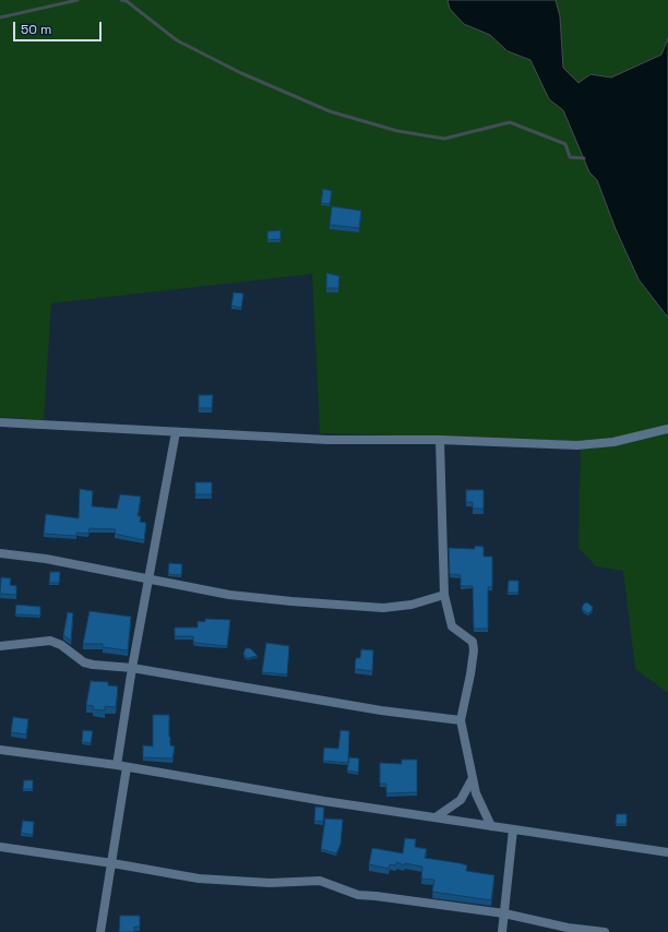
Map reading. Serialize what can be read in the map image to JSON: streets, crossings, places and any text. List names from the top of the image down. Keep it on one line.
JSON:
{"scale_bar":"50 m"}
